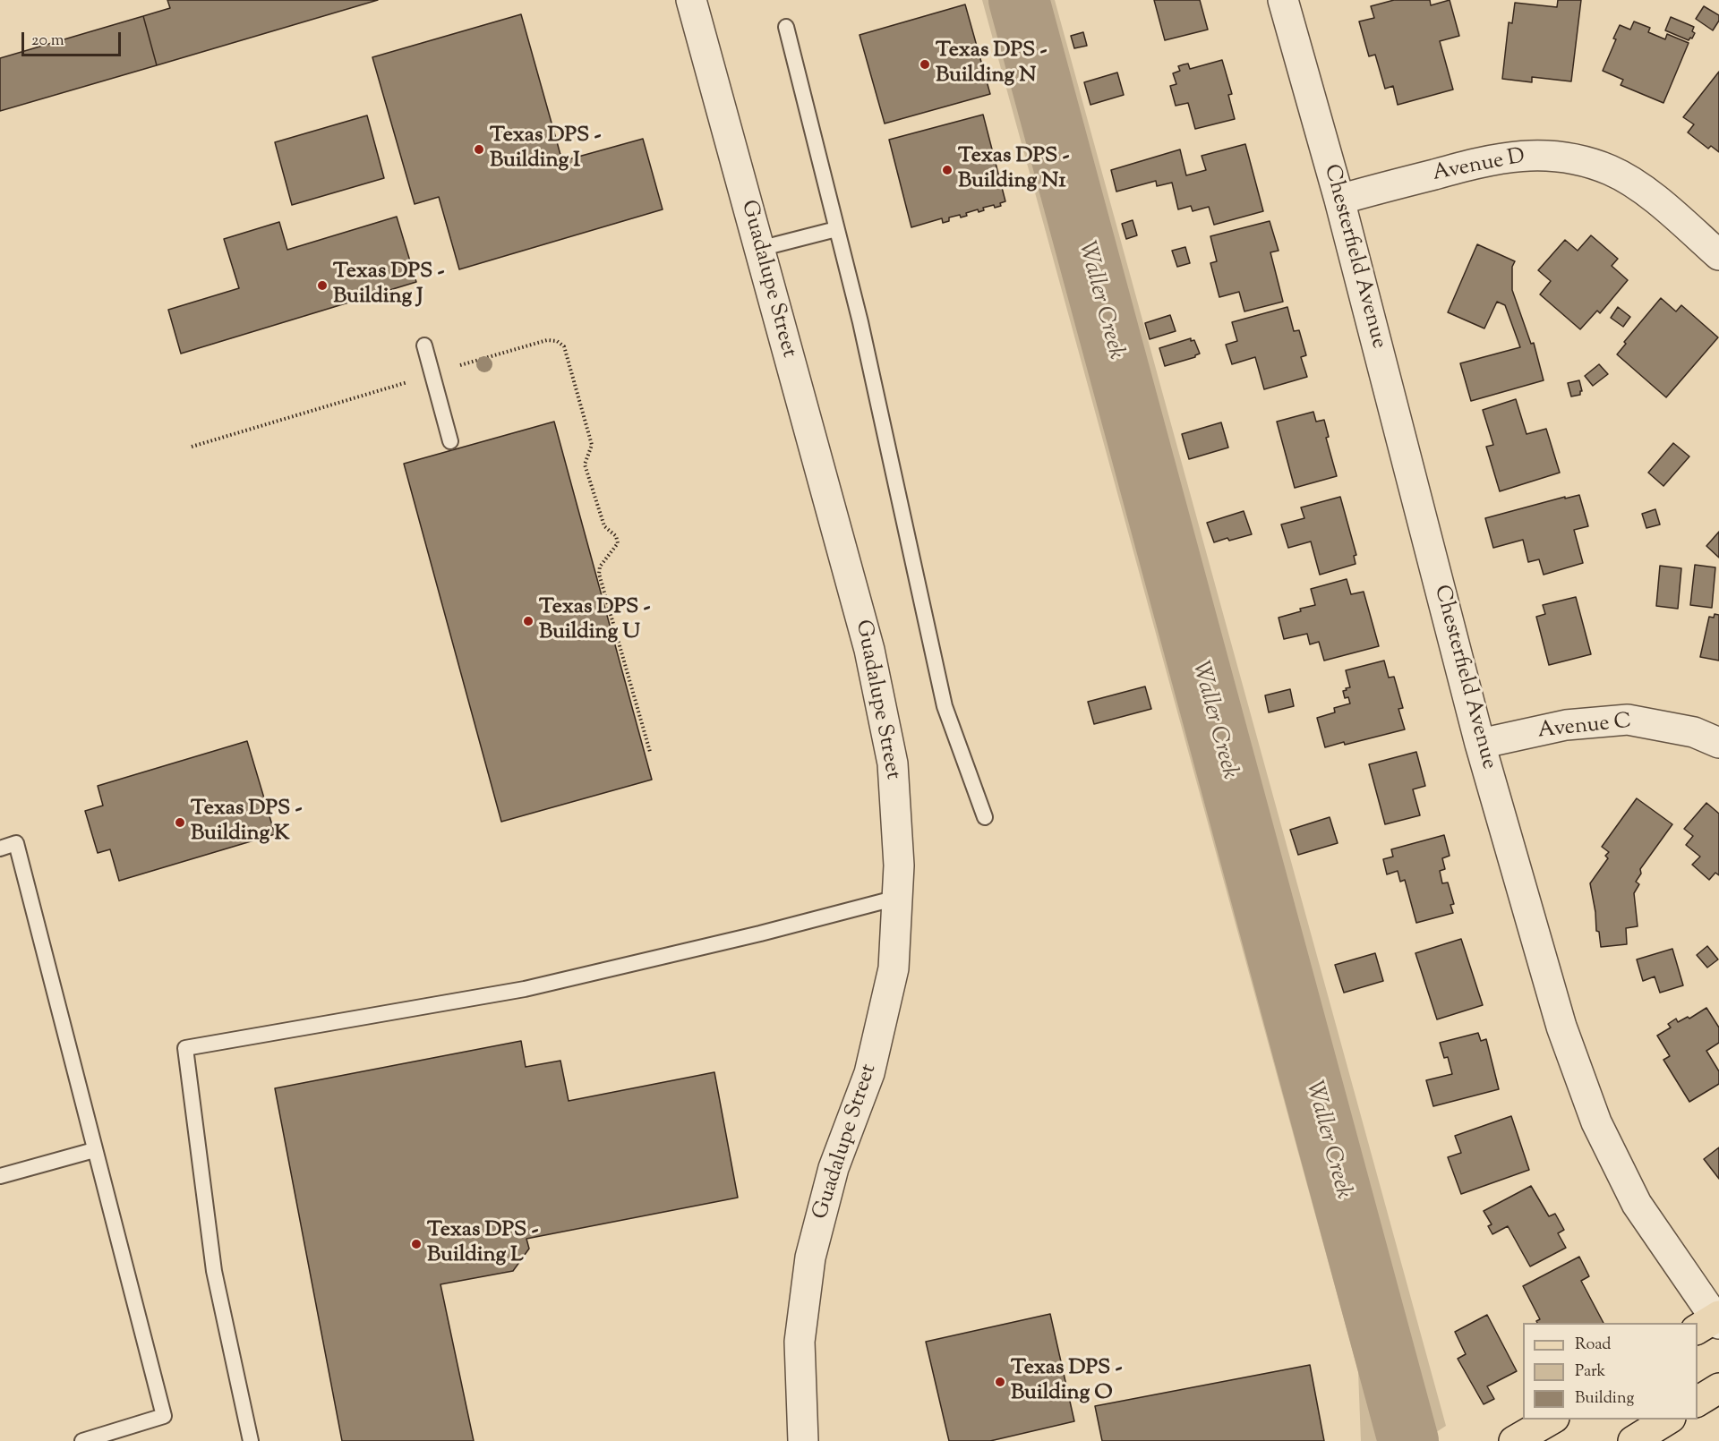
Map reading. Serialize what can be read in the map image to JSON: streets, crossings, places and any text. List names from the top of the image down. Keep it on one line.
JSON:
{"streets":{"street":["Avenue D","Chesterfield Avenue","Guadalupe Street","Avenue C"]},"crossings":[["Avenue D","Chesterfield Avenue"],["Chesterfield Avenue","Avenue C"]],"water":["Waller Creek"],"places":["Texas DPS - Building N","Texas DPS - Building I","Texas DPS - Building N1","Texas DPS - Building J","Texas DPS - Building U","Texas DPS - Building K","Texas DPS - Building L","Texas DPS - Building O"],"legend":["Road","Park","Building"],"scale_bar":"20 m"}
